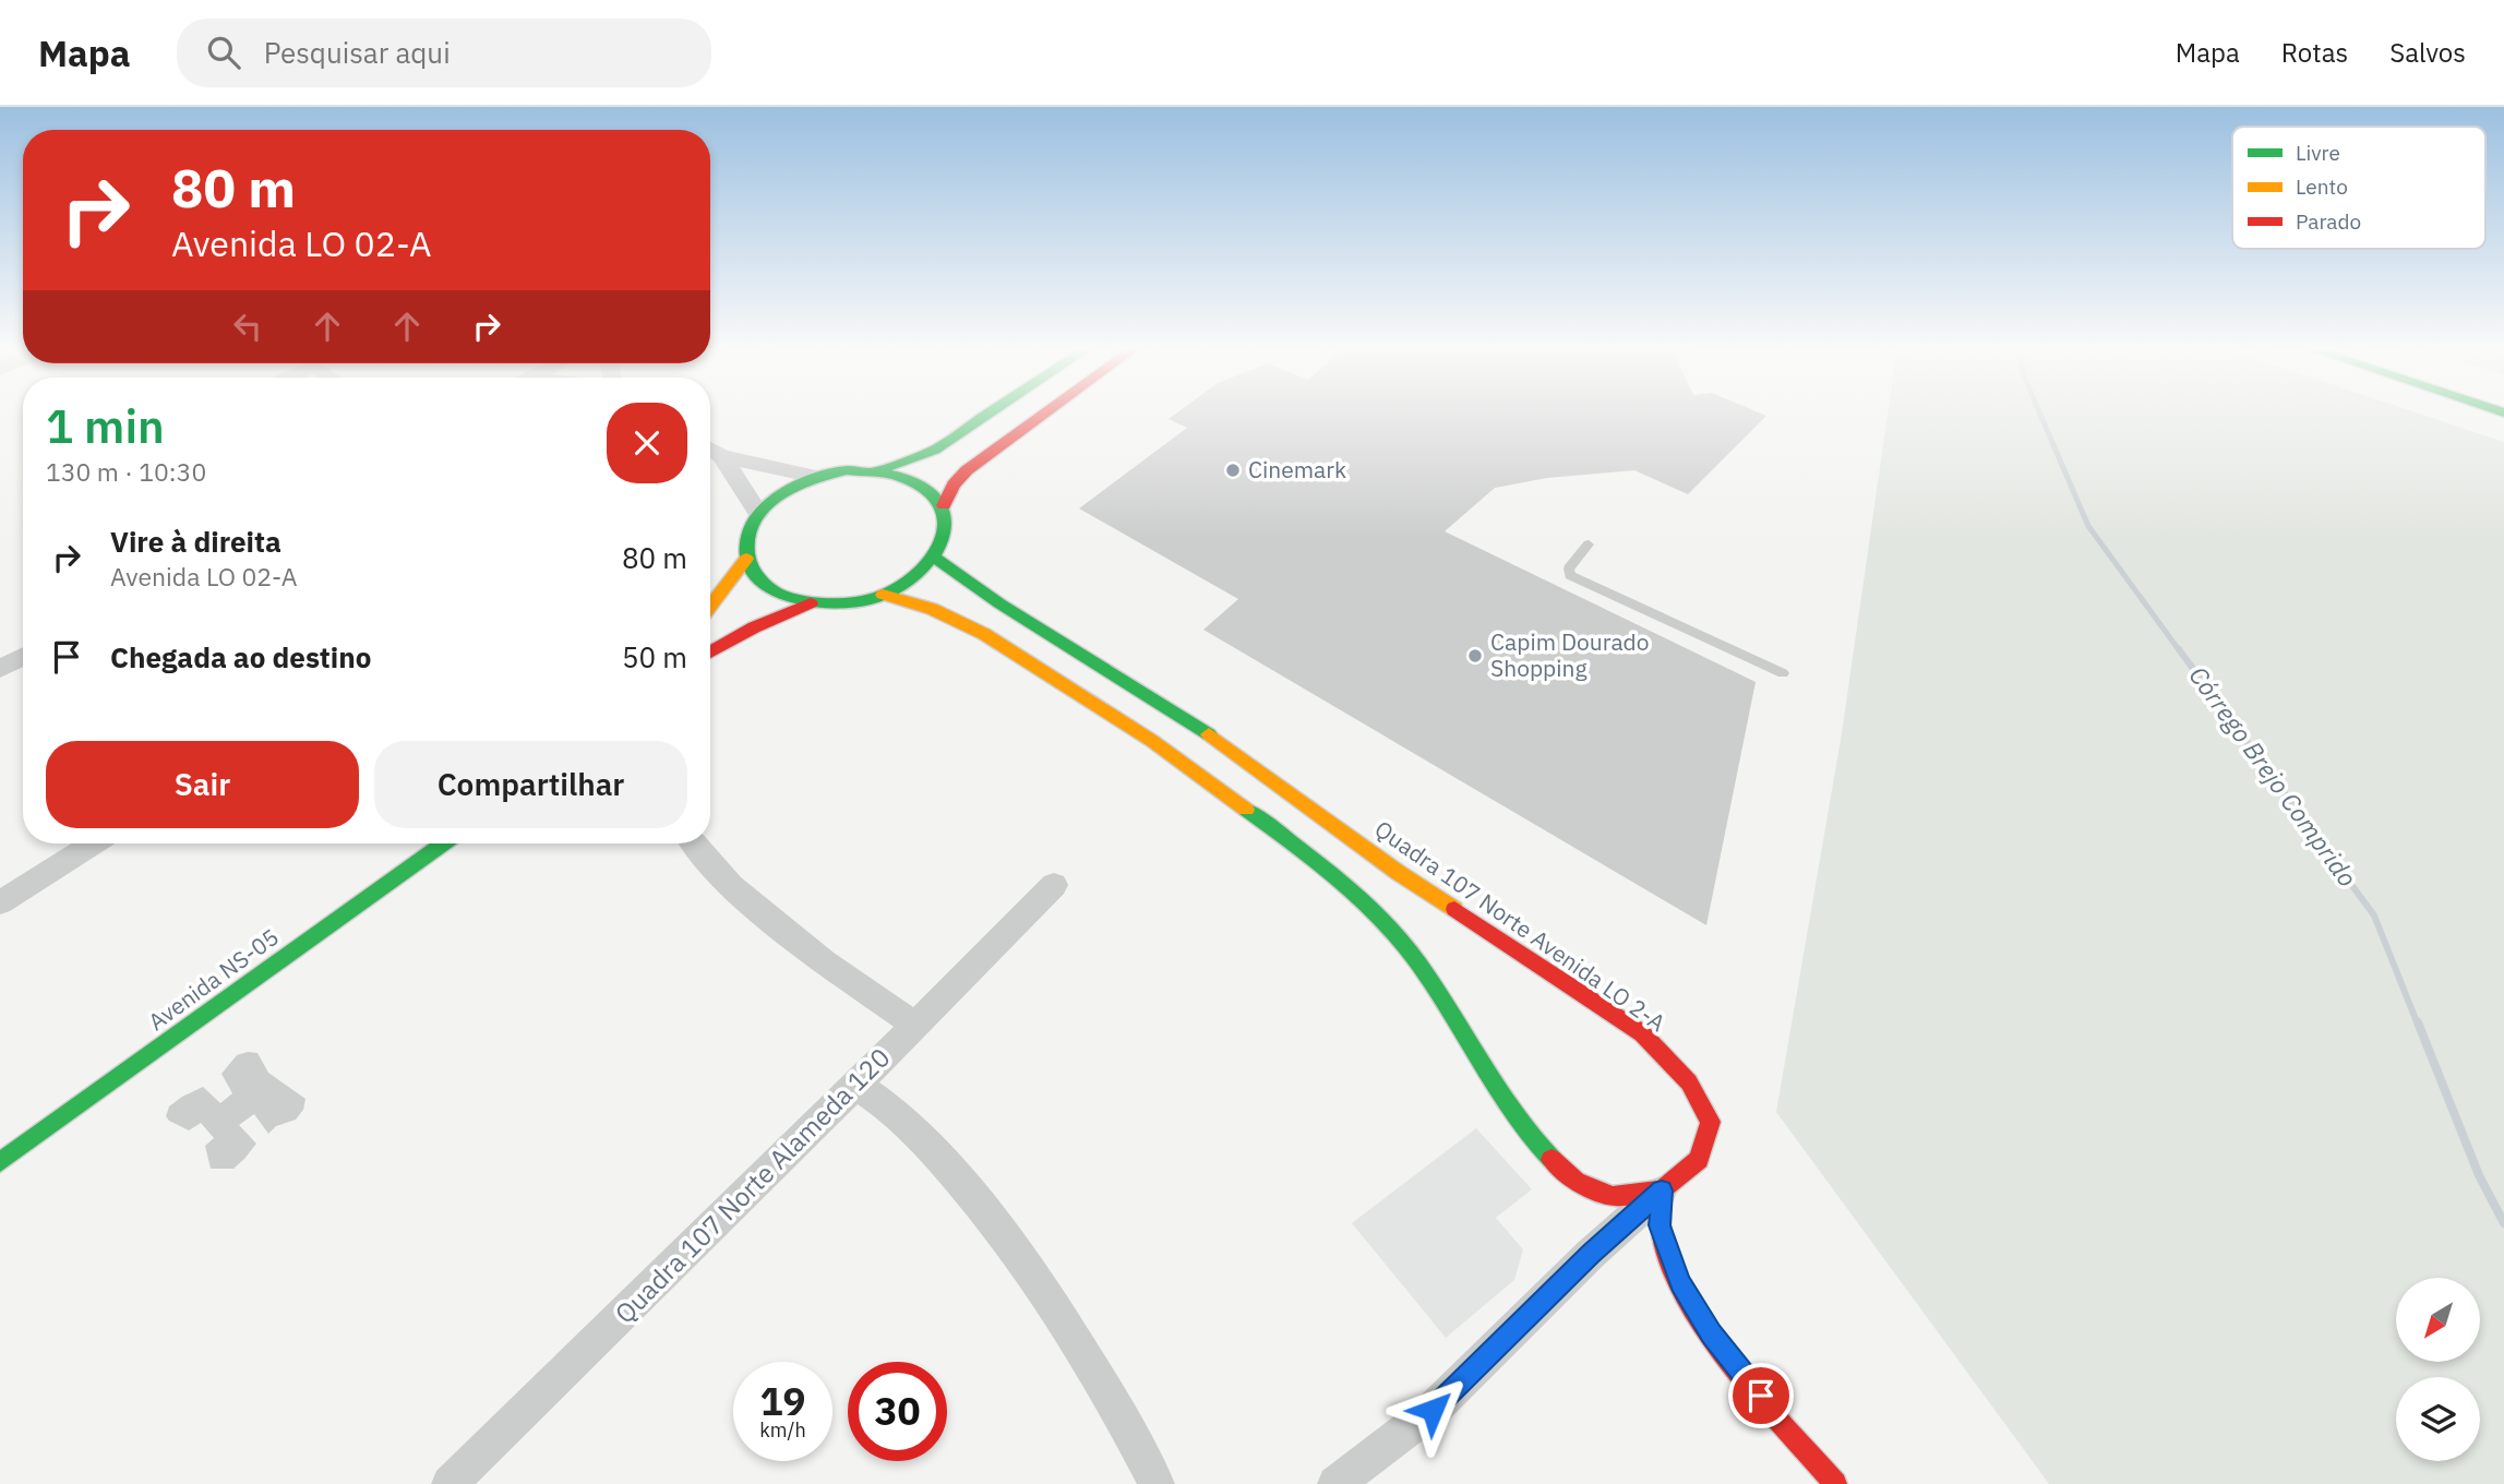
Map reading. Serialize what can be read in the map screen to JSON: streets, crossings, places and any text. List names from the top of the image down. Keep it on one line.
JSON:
{"streets":{"street":["Quadra 107 Norte Avenida LO 2-A","Avenida NS-05","Quadra 107 Norte Alameda 120"]},"water":["Córrego Brejo Comprido"],"places":["Cinemark","Capim Dourado Shopping"],"legend":["Livre","Lento","Parado"],"north":"bottom left","page":{"header":"Mapa","search":"Pesquisar aqui","nav":["Mapa","Rotas","Salvos"],"turn":["80 m","Avenida LO 02-A"],"heading":["1 min","130 m · 10:30"],"list":[{"name":"Vire à direita","note":"Avenida LO 02-A","value":"80 m"},{"name":"Chegada ao destino","value":"50 m"}],"buttons":["Sair","Compartilhar"],"speed":"19 km/h","limit":"30"}}
